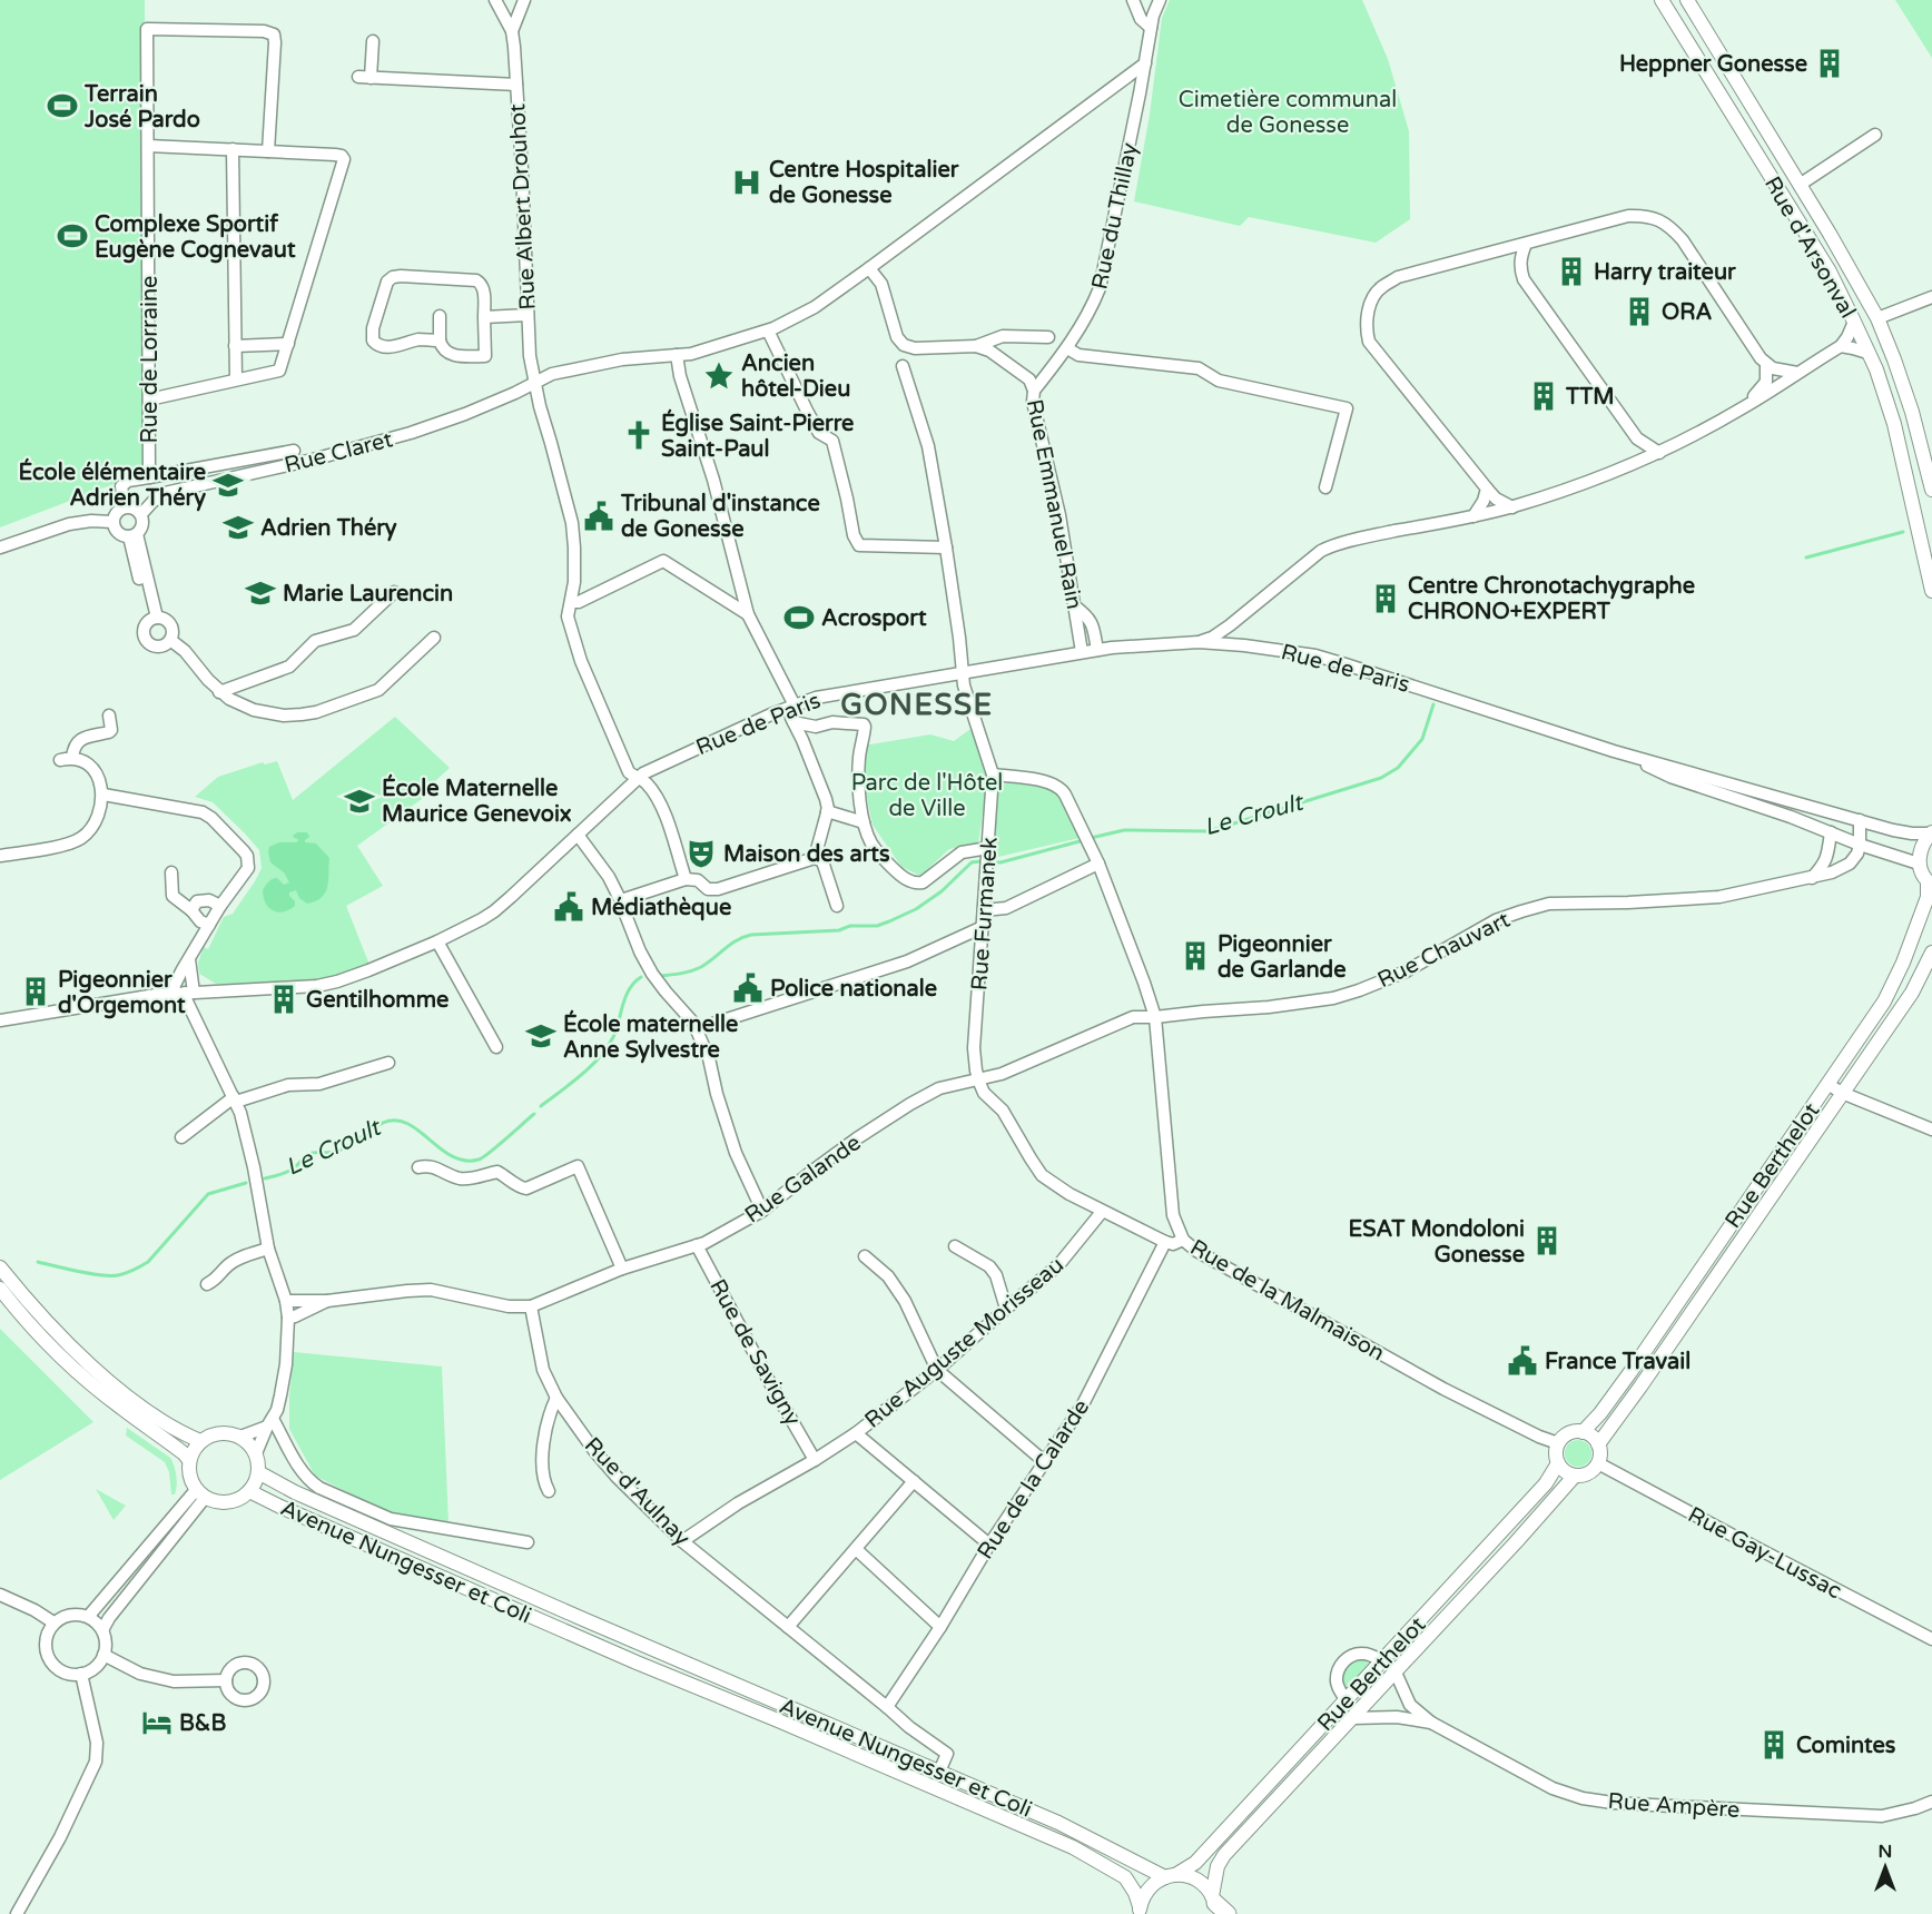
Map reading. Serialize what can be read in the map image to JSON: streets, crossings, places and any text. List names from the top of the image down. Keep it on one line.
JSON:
{"streets":{"main road":["Rue d'Arsonval","Rue Berthelot","Avenue Nungesser et Coli"],"street":["Rue Albert Drouhot","Rue du Thillay","Rue de Lorraine","Rue Claret","Rue Emmanuel Rain","Rue de Paris","Rue Furmanek","Rue Chauvart","Rue Galande","Rue de la Malmaison","Rue Auguste Morisseau","Rue de Savigny","Rue de la Calarde","Rue d'Aulnay","Rue Gay-Lussac","Rue Ampère"]},"crossings":[["Rue Albert Drouhot","Rue Claret"],["Rue Albert Drouhot","Rue de Paris"],["Rue du Thillay","Rue Claret"],["Rue du Thillay","Rue Emmanuel Rain"],["Rue Claret","Rue Emmanuel Rain"],["Rue Emmanuel Rain","Rue de Paris"],["Rue de Paris","Rue Furmanek"],["Rue de Paris","Rue Chauvart"],["Rue Furmanek","Rue Galande"],["Rue Furmanek","Rue de la Malmaison"],["Rue Chauvart","Rue Galande"],["Rue Chauvart","Rue de la Malmaison"],["Rue Berthelot","Rue de la Malmaison"],["Rue Berthelot","Rue Gay-Lussac"],["Rue Berthelot","Avenue Nungesser et Coli"],["Rue Berthelot","Rue Ampère"],["Rue Galande","Rue de Savigny"],["Rue Galande","Rue d'Aulnay"],["Rue de la Malmaison","Rue Gay-Lussac"],["Rue Auguste Morisseau","Rue de Savigny"],["Rue Auguste Morisseau","Rue d'Aulnay"],["Rue de la Calarde","Rue d'Aulnay"],["Rue d'Aulnay","Avenue Nungesser et Coli"]],"districts":["GONESSE"],"water":["Le Croult"],"parks":["Cimetière communal de Gonesse","Parc de l'Hôtel de Ville"],"places":{"building":["Heppner Gonesse","Harry traiteur","ORA","TTM","Centre Chronotachygraphe CHRONO+EXPERT","Pigeonnier de Garlande","Pigeonnier d'Orgemont","Gentilhomme","ESAT Mondoloni Gonesse","Comintes"],"sports":["Terrain José Pardo","Complexe Sportif Eugène Cognevaut","Acrosport"],"hospital":["Centre Hospitalier de Gonesse"],"place":["Ancien hôtel-Dieu"],"church":["Église Saint-Pierre Saint-Paul"],"school or university":["École élémentaire Adrien Théry","Adrien Théry","Marie Laurencin","École Maternelle Maurice Genevoix","École maternelle Anne Sylvestre"],"public building":["Tribunal d'instance de Gonesse","Médiathèque","Police nationale","France Travail"],"theatre":["Maison des arts"],"hotel":["B&B"]},"north":"top"}
